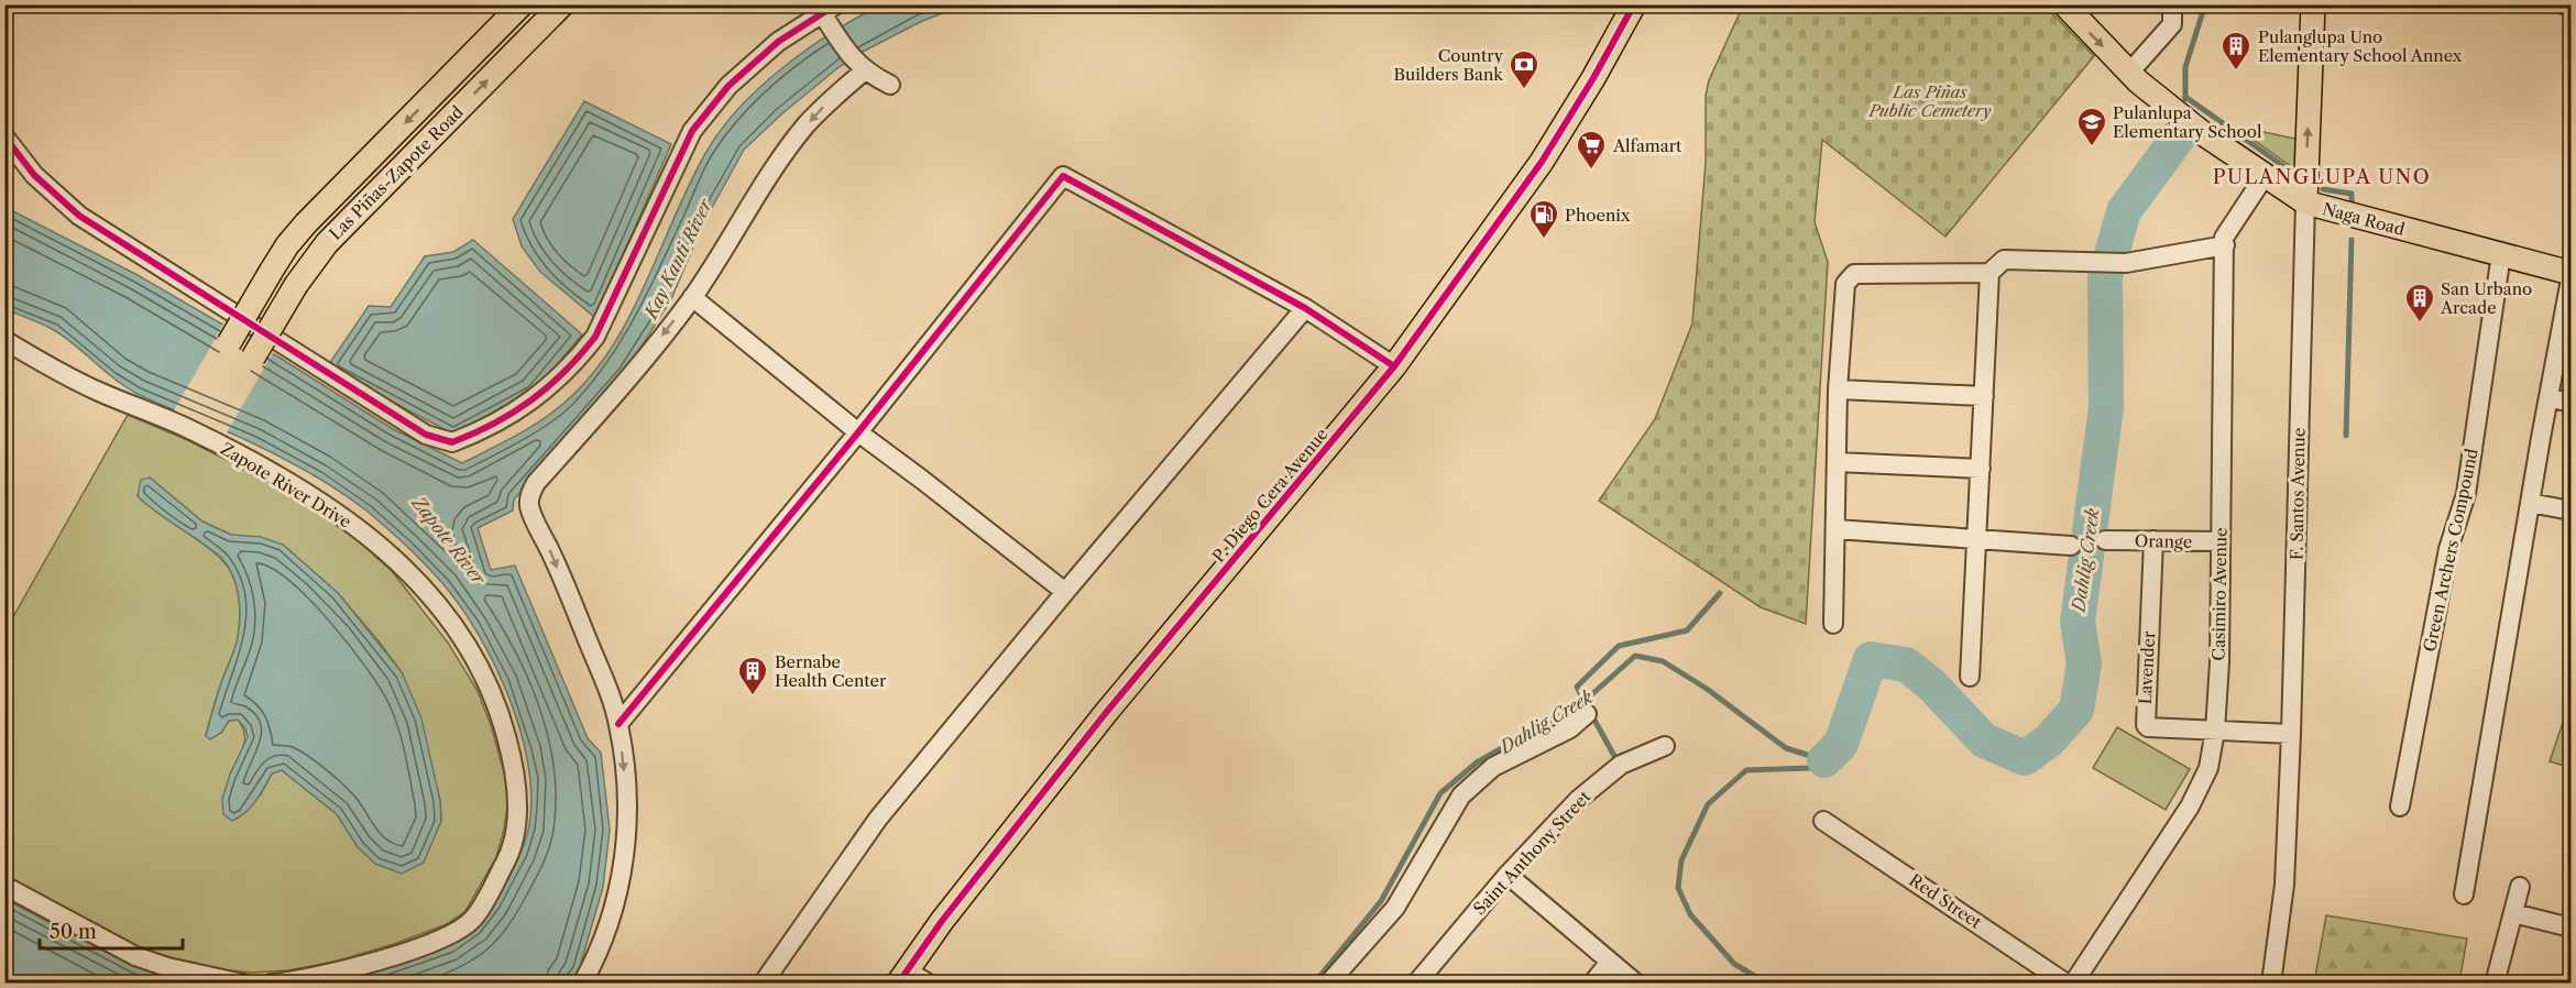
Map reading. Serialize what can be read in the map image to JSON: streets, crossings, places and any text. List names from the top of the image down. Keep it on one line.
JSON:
{"streets":{"main road":["Las Piñas-Zapote Road","Naga Road","F. Santos Avenue","P. Diego Cera Avenue"],"street":["Zapote River Drive","Orange","Green Archers Compound","Casimiro Avenue","Lavender","Saint Anthony Street","Red Street"]},"crossings":[["Naga Road","F. Santos Avenue"],["Naga Road","Green Archers Compound"],["Naga Road","Casimiro Avenue"],["Orange","Casimiro Avenue"],["Orange","Lavender"],["Casimiro Avenue","Lavender"]],"districts":["PULANGLUPA UNO"],"water":["Kay Kanti River","Zapote River","Dahlig Creek"],"parks":["Las Piñas Public Cemetery"],"places":{"building":["Pulanglupa Uno Elementary School Annex","San Urbano Arcade","Bernabe Health Center"],"bank":["Country Builders Bank"],"school or university":["Pulanlupa Elementary School"],"supermarket":["Alfamart"],"fuel station":["Phoenix"]},"scale_bar":"50 m"}
